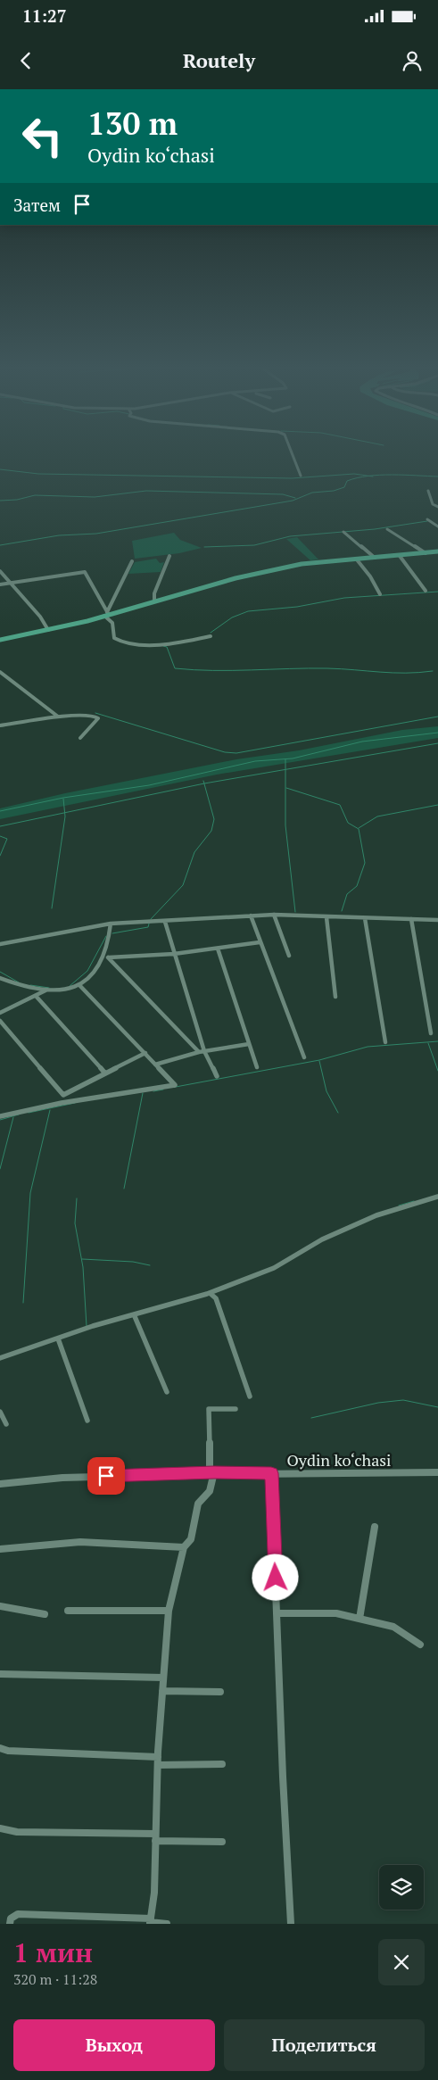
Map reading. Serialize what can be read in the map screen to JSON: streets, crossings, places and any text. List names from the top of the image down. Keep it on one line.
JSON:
{"streets":{"street":["Oydin ko‘chasi"]},"page":{"status":"11:27","header":"Routely","turn":["130 m","Oydin ko‘chasi"],"then":"Затем","heading":["1 мин","320 m · 11:28"],"buttons":["Выход","Поделиться"]}}
